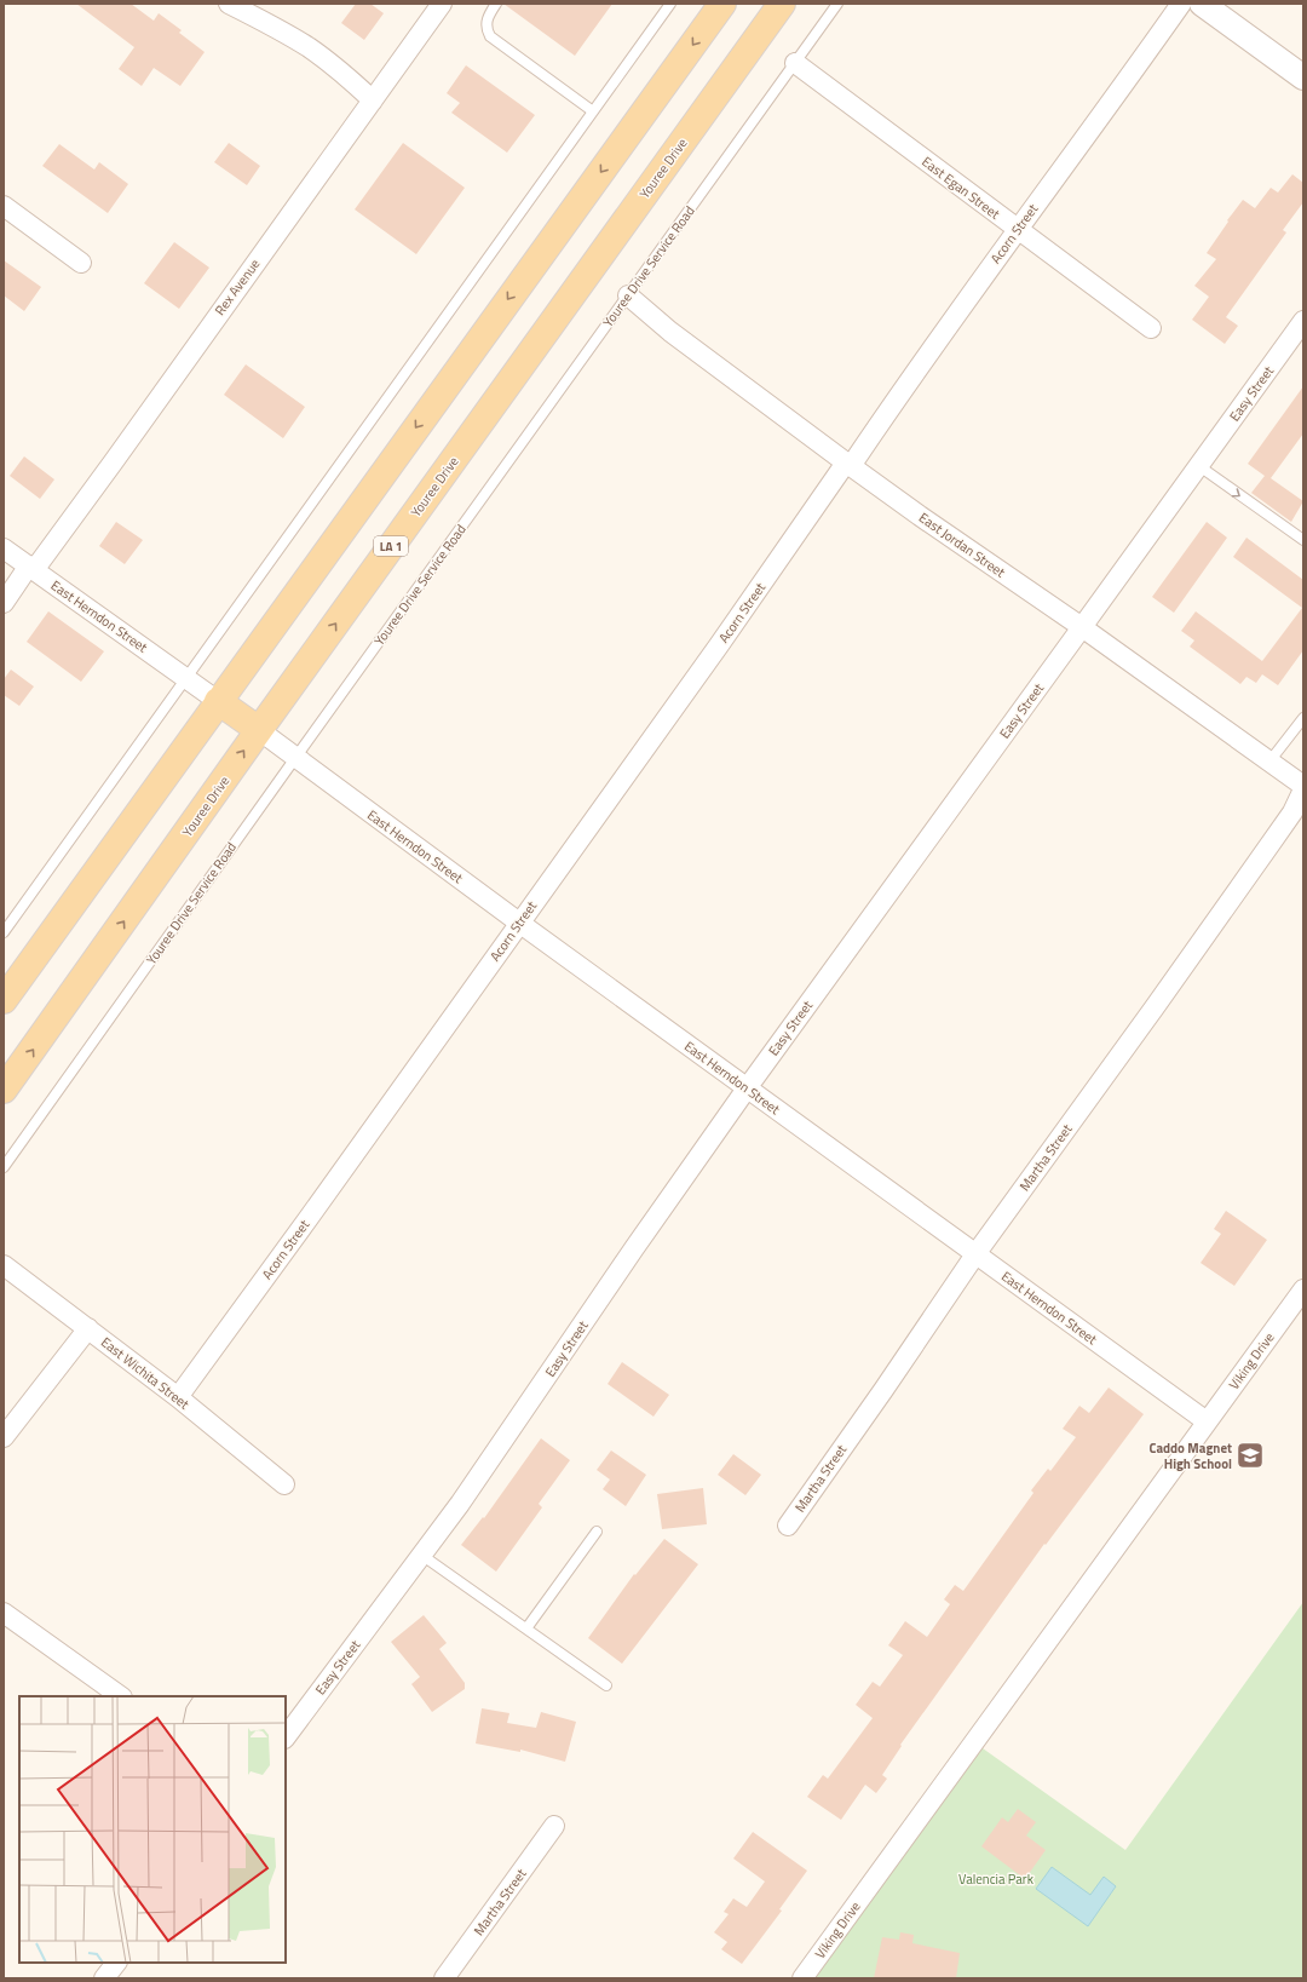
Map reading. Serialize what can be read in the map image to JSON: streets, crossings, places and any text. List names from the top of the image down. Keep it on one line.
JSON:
{"streets":{"main road":["Youree Drive","LA 1"],"street":["East Egan Street","Acorn Street","Rex Avenue","Easy Street","East Jordan Street","East Herndon Street","Martha Street","Viking Drive","East Wichita Street"],"lane":["Youree Drive Service Road"]},"crossings":[["Youree Drive","East Herndon Street"],["East Egan Street","Acorn Street"],["East Egan Street","Youree Drive Service Road"],["Acorn Street","East Jordan Street"],["Acorn Street","East Herndon Street"],["Acorn Street","East Wichita Street"],["Youree Drive Service Road","East Jordan Street"],["Youree Drive Service Road","East Herndon Street"],["Rex Avenue","East Herndon Street"],["Easy Street","East Jordan Street"],["Easy Street","East Herndon Street"],["East Jordan Street","Martha Street"],["East Herndon Street","Martha Street"],["East Herndon Street","Viking Drive"]],"parks":["Valencia Park"],"places":{"school or university":["Caddo Magnet High School"]}}
